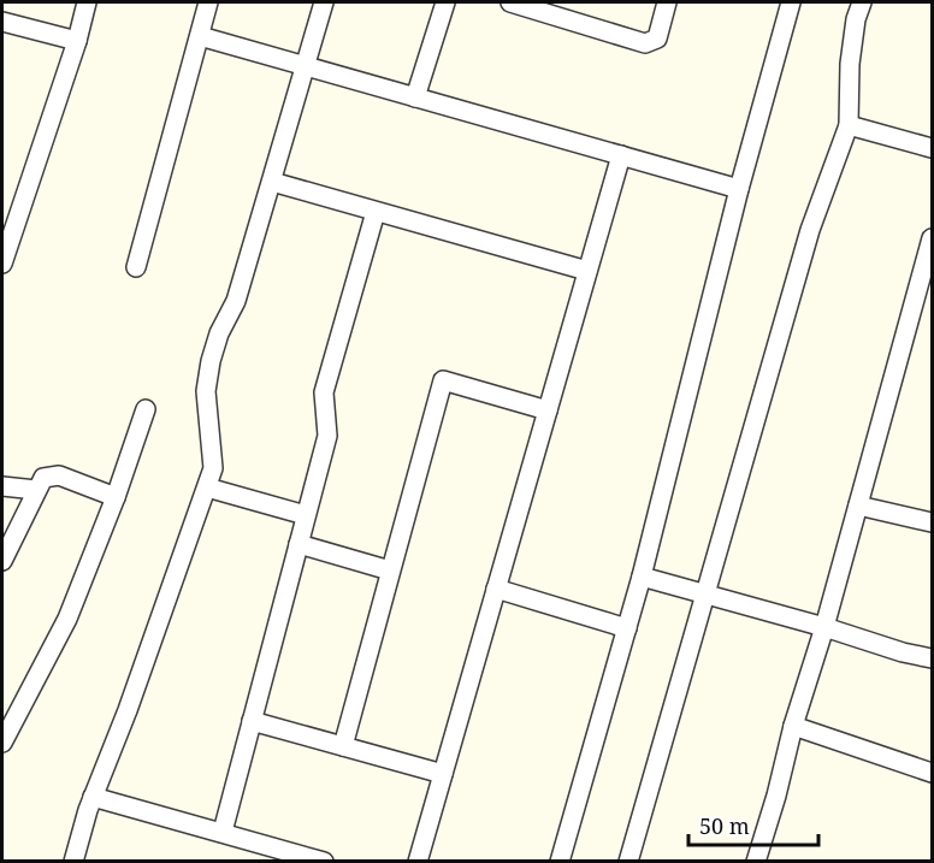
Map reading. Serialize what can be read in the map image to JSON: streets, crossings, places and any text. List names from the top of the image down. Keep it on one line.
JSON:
{"scale_bar":"50 m"}
